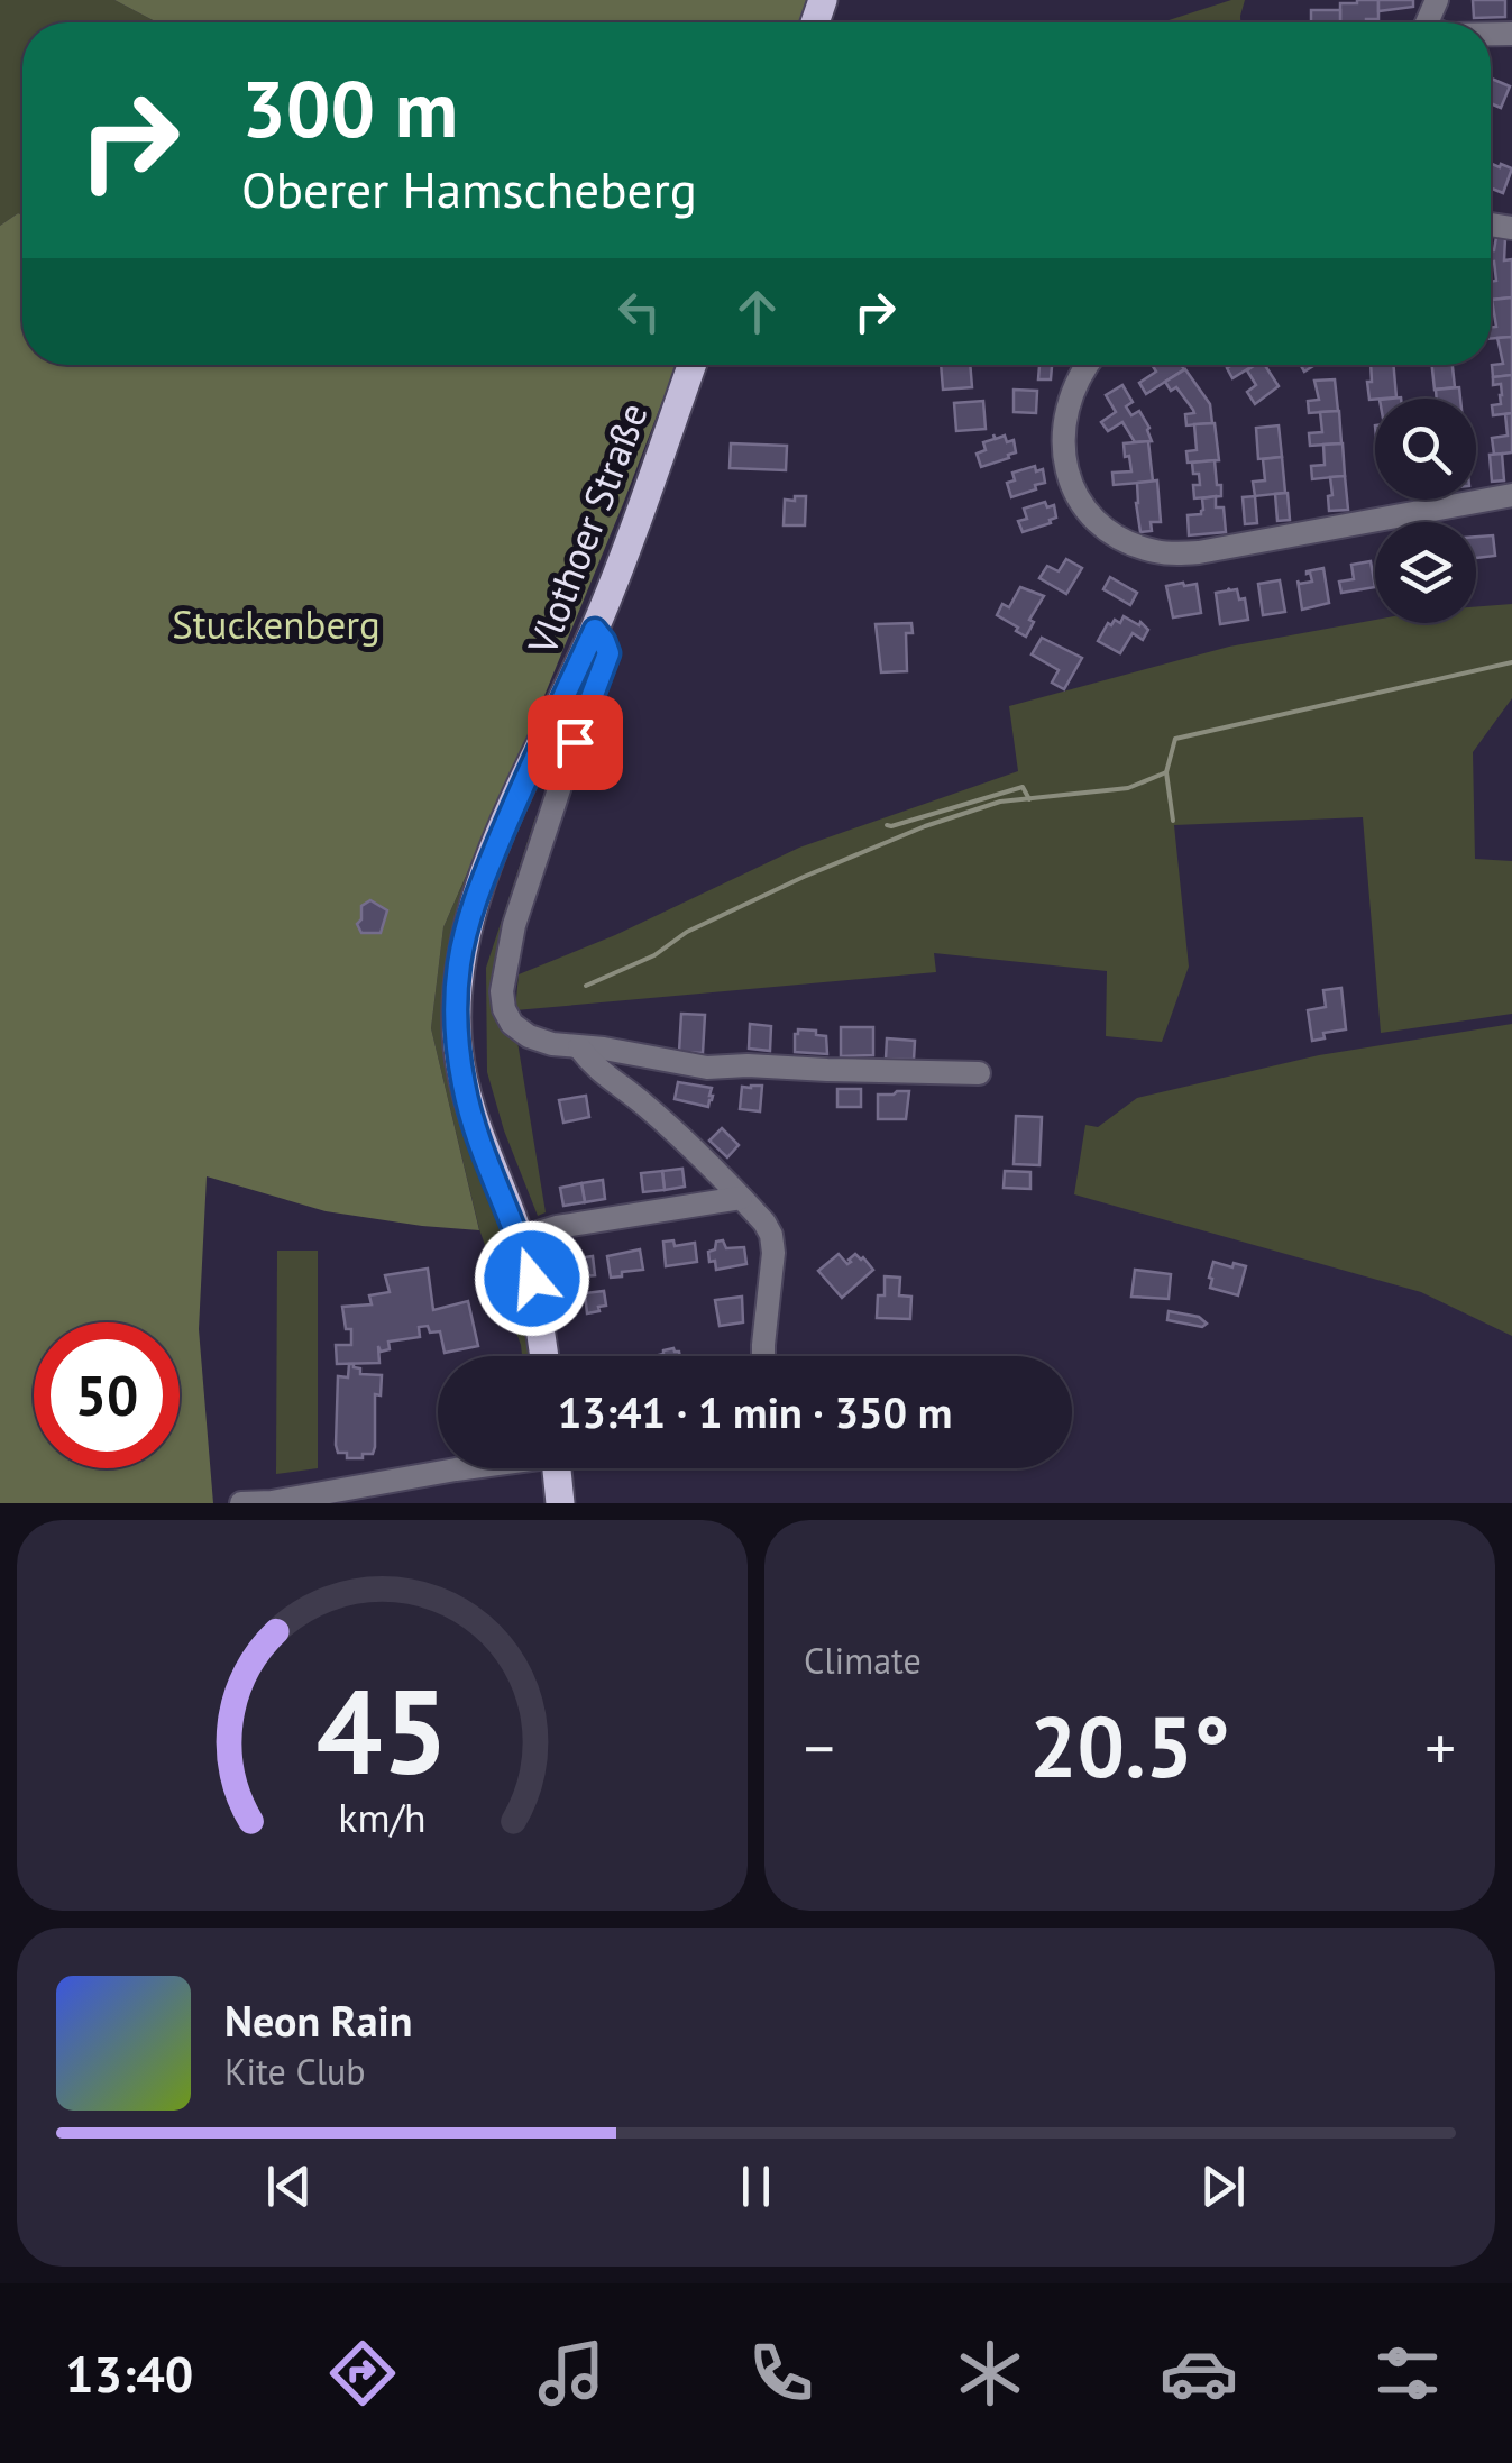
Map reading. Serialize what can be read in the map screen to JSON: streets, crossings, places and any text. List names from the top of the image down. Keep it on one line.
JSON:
{"streets":{"main road":["Vlothoer Straße"]},"parks":["Stuckenberg"],"page":{"turn":["300 m","Oberer Hamscheberg"],"limit":"50","trip":"13:41 · 1 min · 350 m","tile":"Climate","heat":["−","20.5°","+"],"song":["Neon Rain","Kite Club"],"tabs":"13:40","gauge":["45","km/h"]}}
